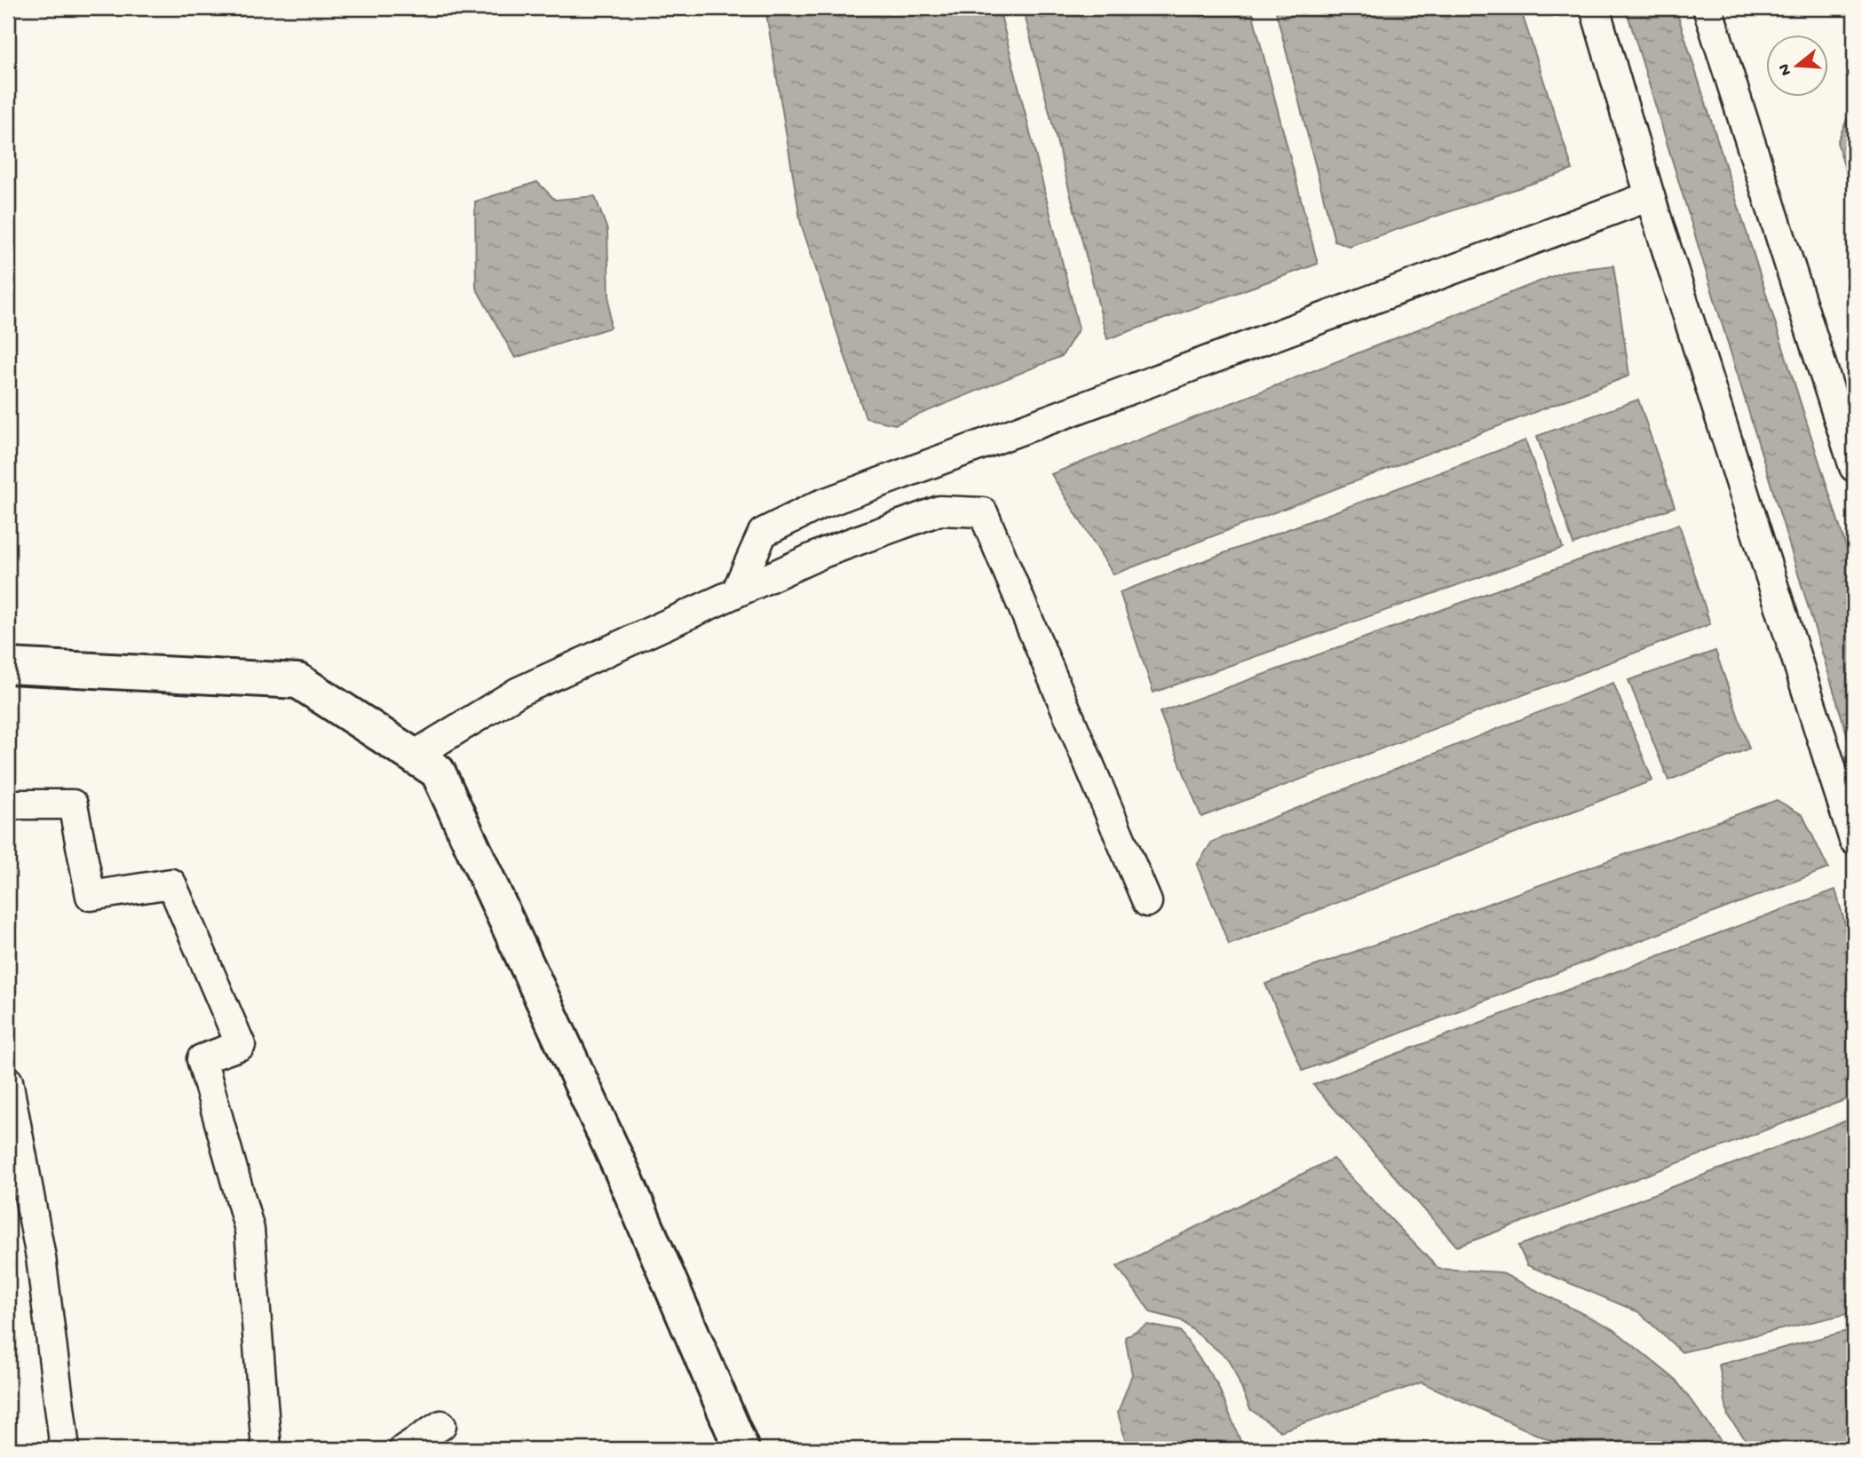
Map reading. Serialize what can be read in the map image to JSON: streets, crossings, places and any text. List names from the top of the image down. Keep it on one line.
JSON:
{"north":"left"}
